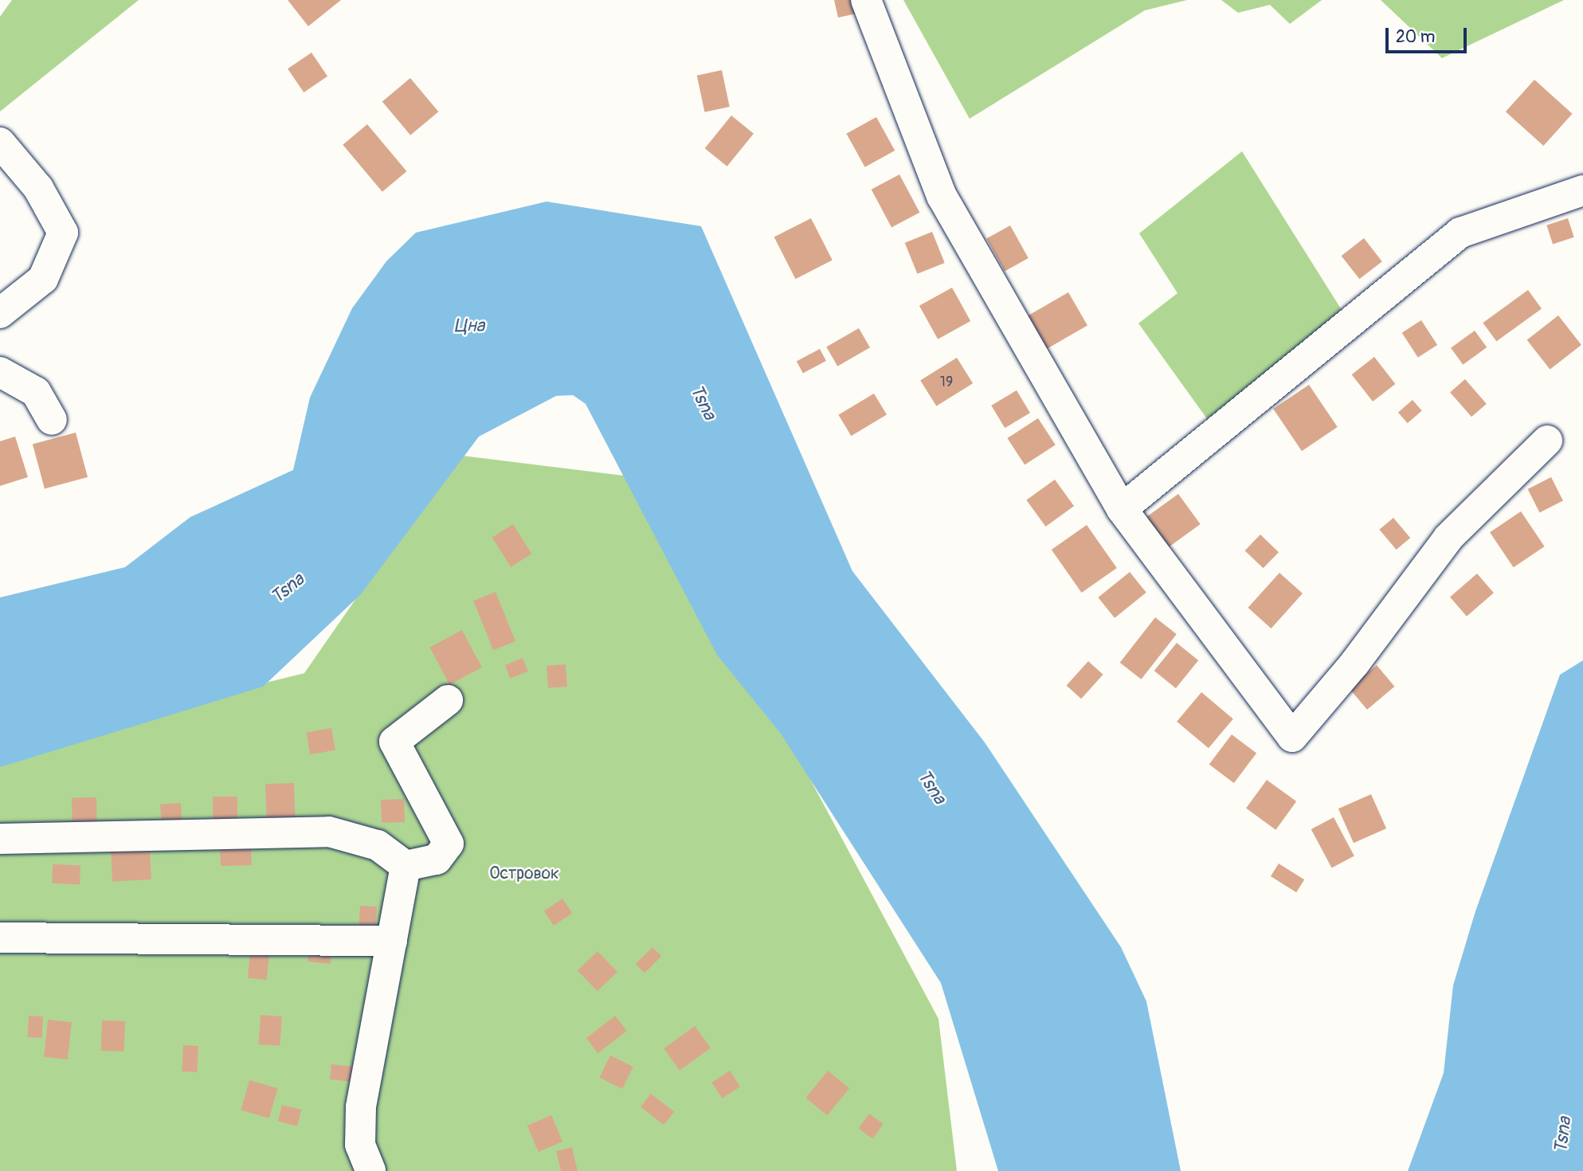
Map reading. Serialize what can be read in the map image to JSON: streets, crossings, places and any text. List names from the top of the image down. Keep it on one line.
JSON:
{"water":["Цна","Tsna"],"parks":["Островок"],"house_numbers":["19"],"scale_bar":"20 m"}
